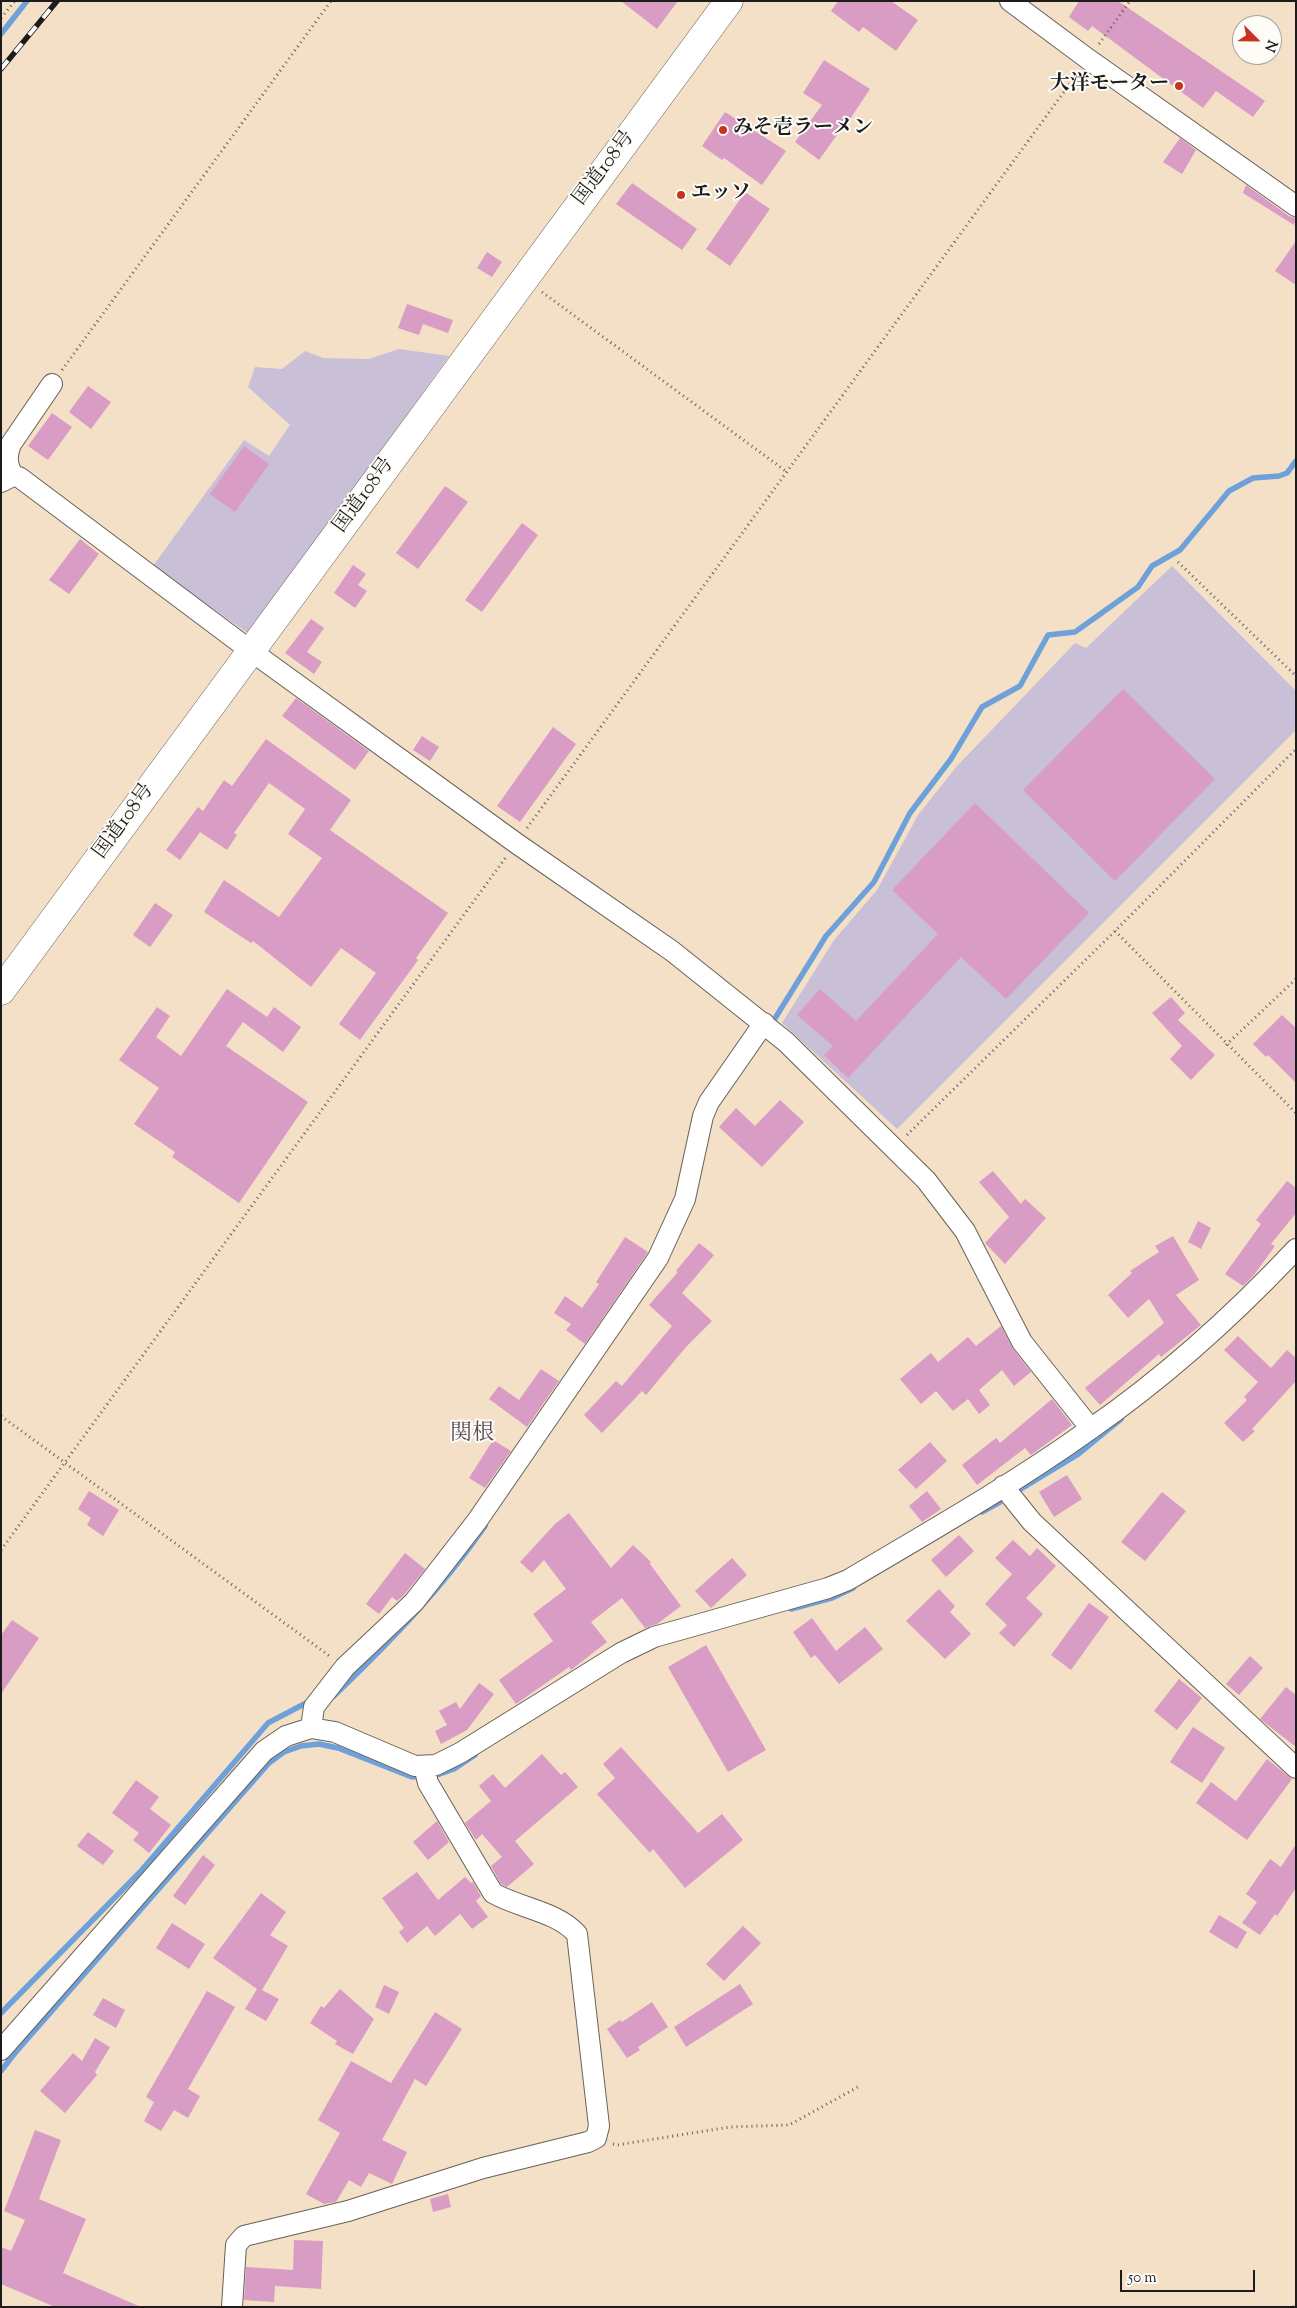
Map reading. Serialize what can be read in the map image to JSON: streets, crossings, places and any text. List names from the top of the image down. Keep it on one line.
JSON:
{"streets":{"highway":["国道108号"]},"districts":["関根"],"places":["大洋モーター","みそ壱ラーメン","エッソ"],"scale_bar":"50 m","north":"bottom right"}
